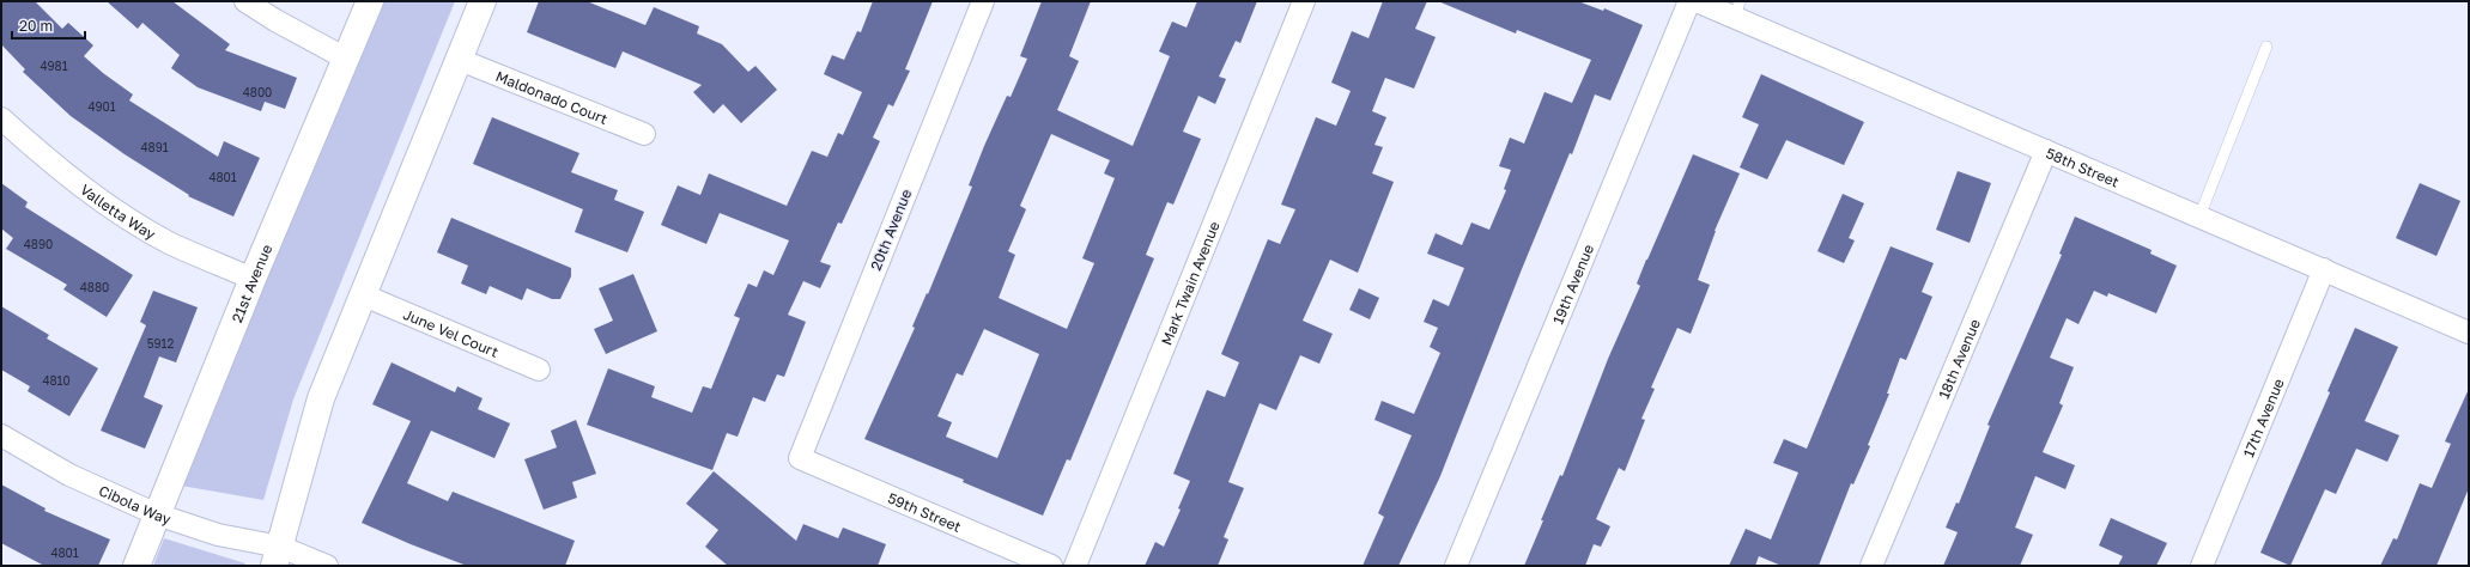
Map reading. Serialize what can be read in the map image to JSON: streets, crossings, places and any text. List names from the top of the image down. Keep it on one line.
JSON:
{"streets":{"street":["Maldonado Court","58th Street","Valletta Way","20th Avenue","21st Avenue","Mark Twain Avenue","19th Avenue","June Vel Court","18th Avenue","17th Avenue","Cibola Way","59th Street"]},"crossings":[["58th Street","18th Avenue"],["58th Street","17th Avenue"],["Valletta Way","21st Avenue"],["20th Avenue","59th Street"],["21st Avenue","Cibola Way"]],"house_numbers":["4981","4800","4901","4891","4801","4890","4880","5912","4810","4801"],"scale_bar":"20 m"}
